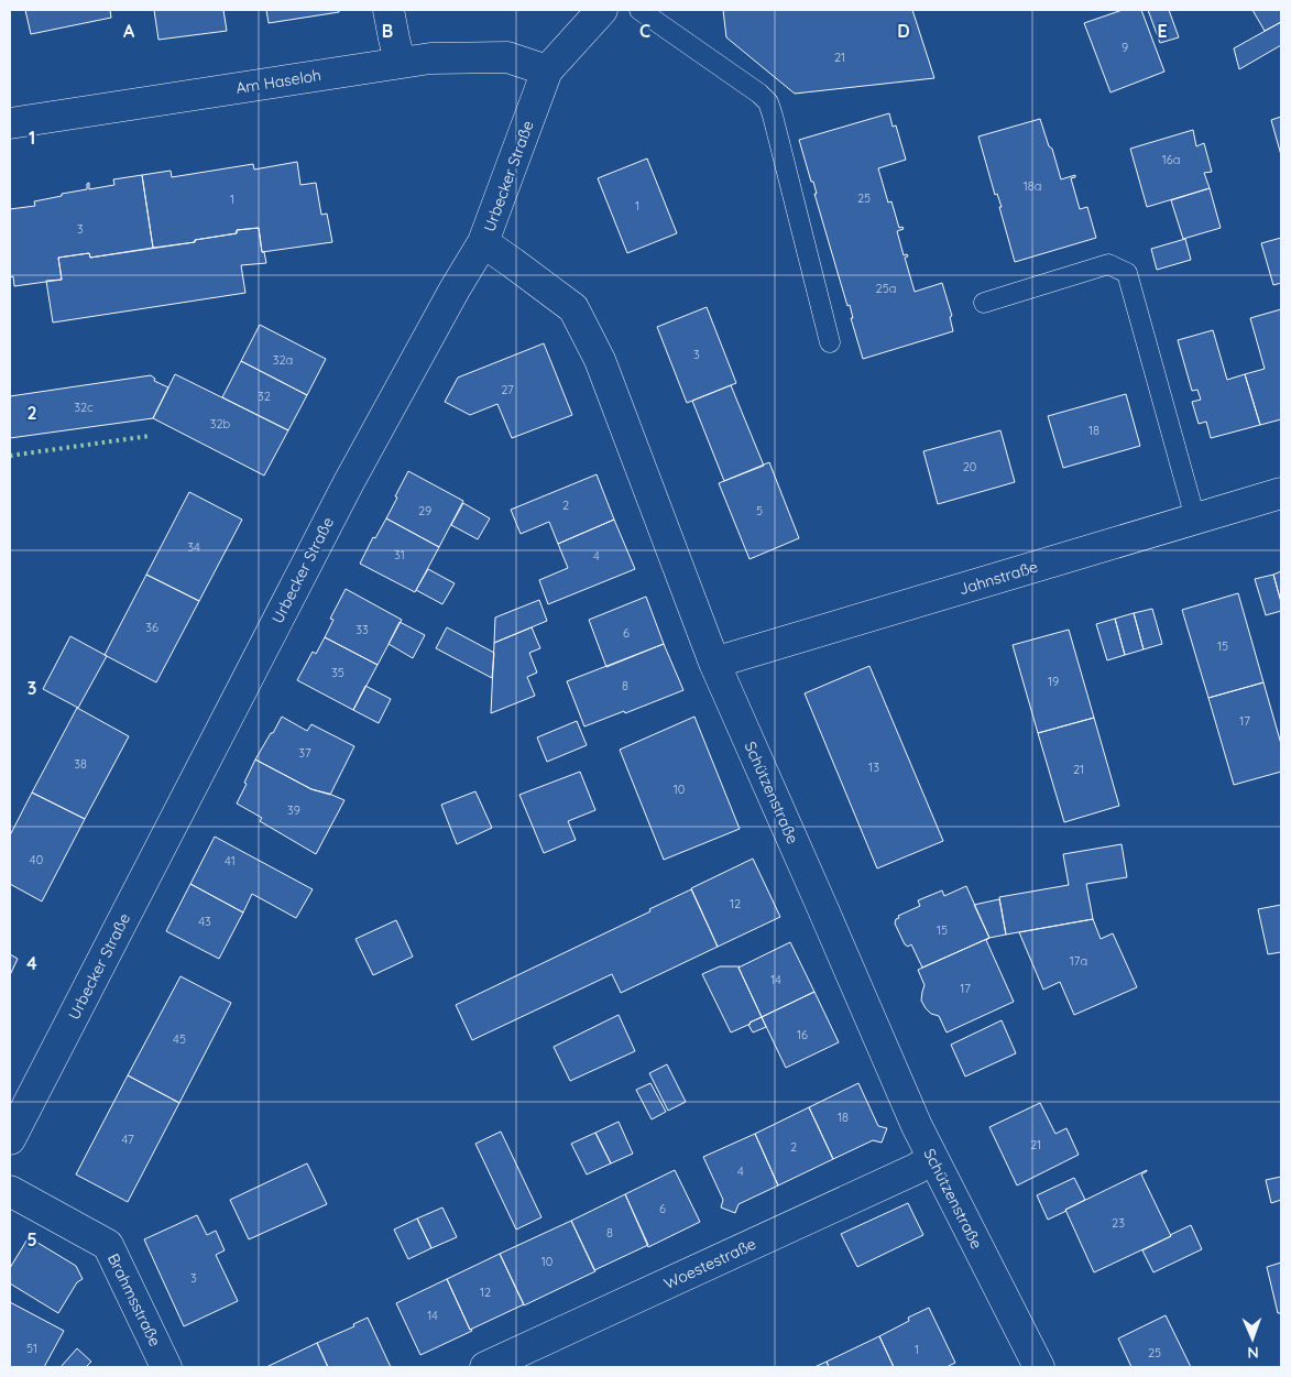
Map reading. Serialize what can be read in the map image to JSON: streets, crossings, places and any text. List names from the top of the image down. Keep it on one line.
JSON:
{"streets":{"street":["Am Haseloh","Urbecker Straße","Jahnstraße","Schützenstraße","Woestestraße","Brahmsstraße"]},"crossings":[["Am Haseloh","Urbecker Straße"],["Urbecker Straße","Schützenstraße"],["Jahnstraße","Schützenstraße"],["Schützenstraße","Woestestraße"]],"house_numbers":["9","21","16a","18a","25","1","1","3","25a","3","32a","27","32","32c","32b","18","20","2","29","5","34","31","4","36","33","6","15","35","19","8","17","37","38","13","21","10","39","40","41","12","43","15","17a","14","17","16","45","18","47","21","2","4","6","23","8","10","3","12","14","51","1","25"],"north":"bottom","grid":{"columns":["A","B","C","D","E"],"rows":["1","2","3","4","5"]}}
